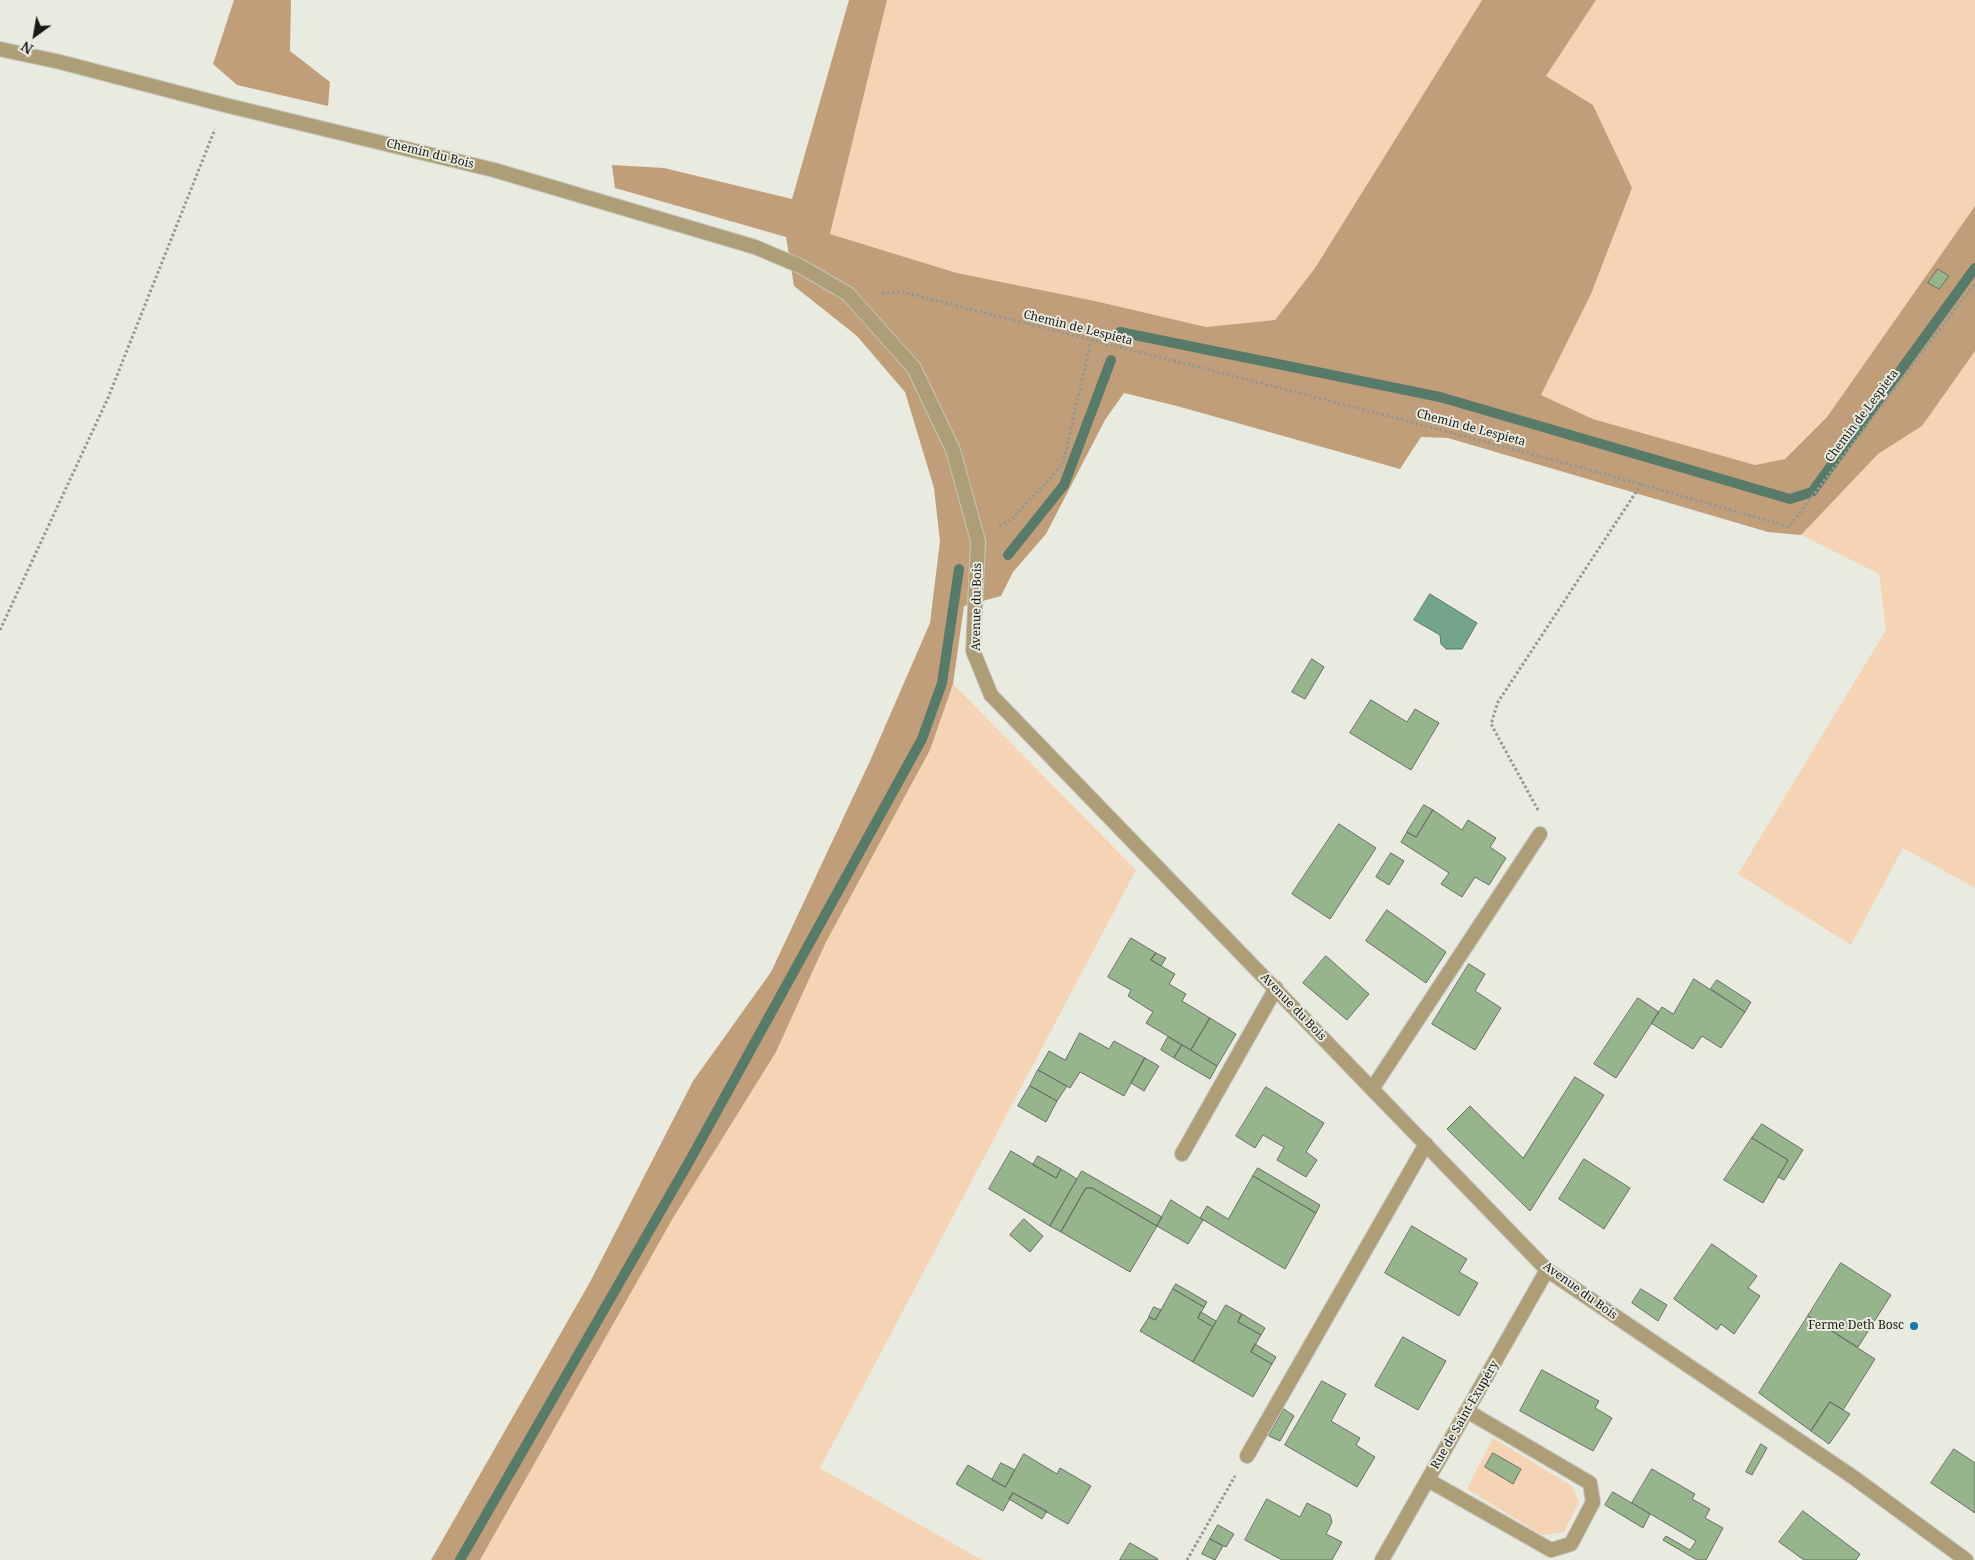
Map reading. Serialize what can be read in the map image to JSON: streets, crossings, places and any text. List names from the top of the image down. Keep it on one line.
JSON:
{"streets":{"street":["Chemin du Bois","Avenue du Bois","Rue de Saint-Exupéry"],"path":["Chemin de Lespieta"]},"crossings":[["Chemin du Bois","Chemin de Lespieta"],["Chemin du Bois","Avenue du Bois"],["Chemin de Lespieta","Avenue du Bois"],["Avenue du Bois","Rue de Saint-Exupéry"]],"places":["Ferme Deth Bosc"],"north":"bottom left"}
